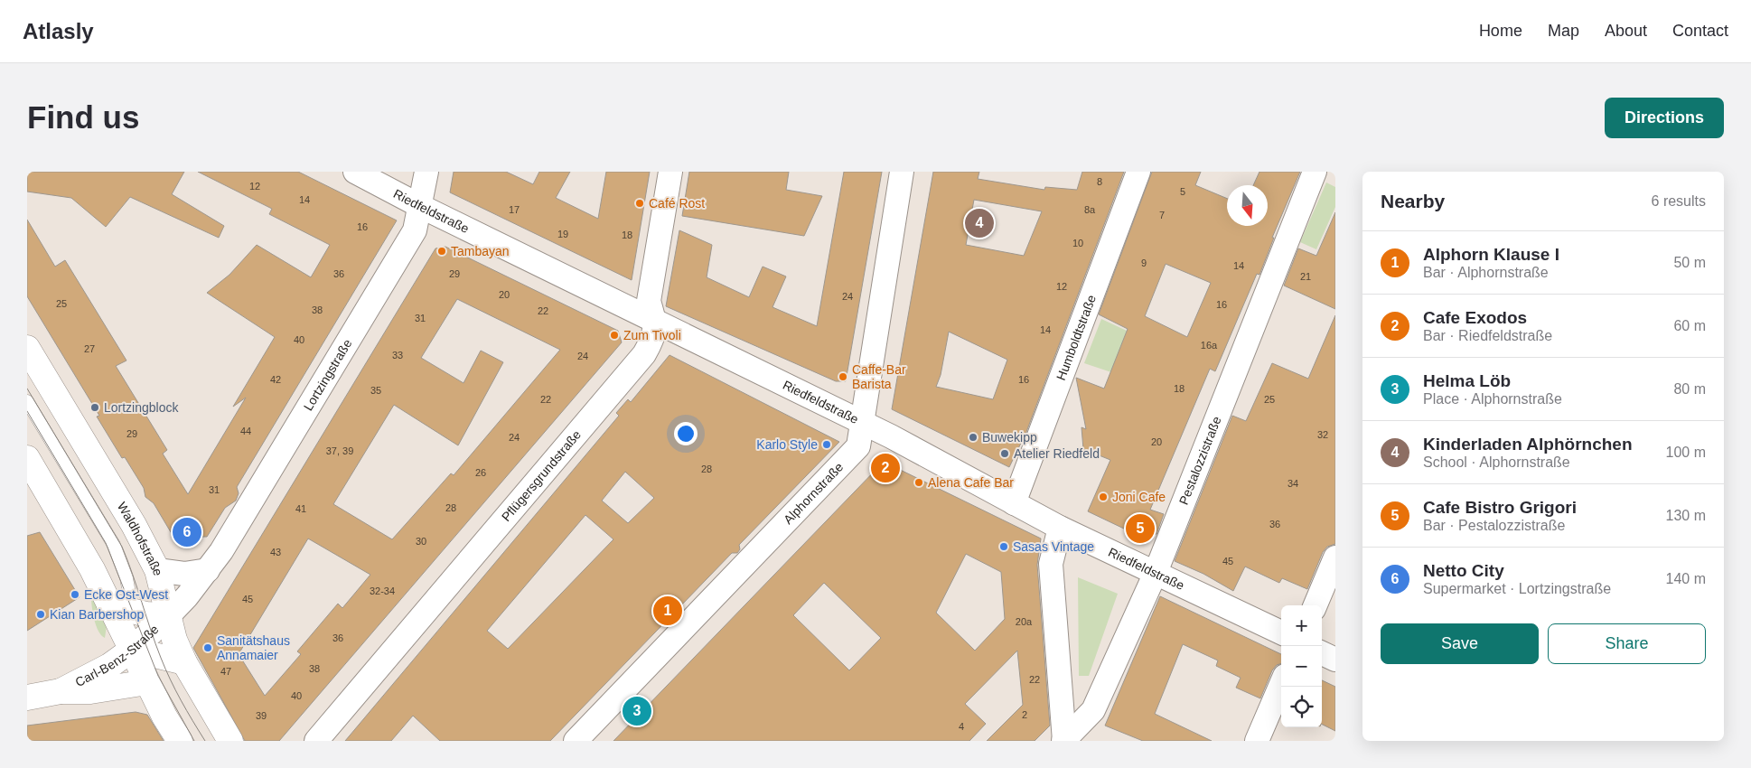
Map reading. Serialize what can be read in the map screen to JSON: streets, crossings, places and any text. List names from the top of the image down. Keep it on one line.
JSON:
{"streets":{"street":["Riedfeldstraße","Humboldtstraße","Lortzingstraße","Pestalozzistraße","Pflügersgrundstraße","Alphornstraße","Waldhofstraße","Carl-Benz-Straße"]},"crossings":[["Riedfeldstraße","Humboldtstraße"],["Riedfeldstraße","Lortzingstraße"],["Riedfeldstraße","Pestalozzistraße"],["Riedfeldstraße","Pflügersgrundstraße"],["Riedfeldstraße","Alphornstraße"],["Lortzingstraße","Waldhofstraße"],["Lortzingstraße","Carl-Benz-Straße"],["Waldhofstraße","Carl-Benz-Straße"]],"places":["Café Rost","Tambayan","Zum Tivoli","Caffe-Bar Barista","Lortzingblock","Buwekipp","Karlo Style","Atelier Riedfeld","Alena Cafe Bar","Joni Cafe","Sasas Vintage","Ecke Ost-West","Kian Barbershop","Sanitätshaus Annamaier"],"house_numbers":["8","12","5","14","17","8a","7","16","19","18","10","9","14","36","29","21","12","20","24","25","16","38","22","31","14","40","16a","27","33","24","42","16","18","35","22","25","44","29","32","24","20","37, 39","28","26","34","31","28","41","36","30","43","45","32-34","45","20a","36","38","47","22","40","2","39","4"],"north":"bottom","page":{"header":"Atlasly","nav":["Home","Map","About","Contact"],"buttons":["Directions",["Save","Share"]],"title":"Find us","heading":["Nearby","6 results"],"pins":["4","2","5","6","1","3"],"list":[{"mark":"1","name":"Alphorn Klause I","note":"Bar · Alphornstraße","value":"50 m"},{"mark":"2","name":"Cafe Exodos","note":"Bar · Riedfeldstraße","value":"60 m"},{"mark":"3","name":"Helma Löb","note":"Place · Alphornstraße","value":"80 m"},{"mark":"4","name":"Kinderladen Alphörnchen","note":"School · Alphornstraße","value":"100 m"},{"mark":"5","name":"Cafe Bistro Grigori","note":"Bar · Pestalozzistraße","value":"130 m"},{"mark":"6","name":"Netto City","note":"Supermarket · Lortzingstraße","value":"140 m"}],"map_buttons":["+","−"]}}
